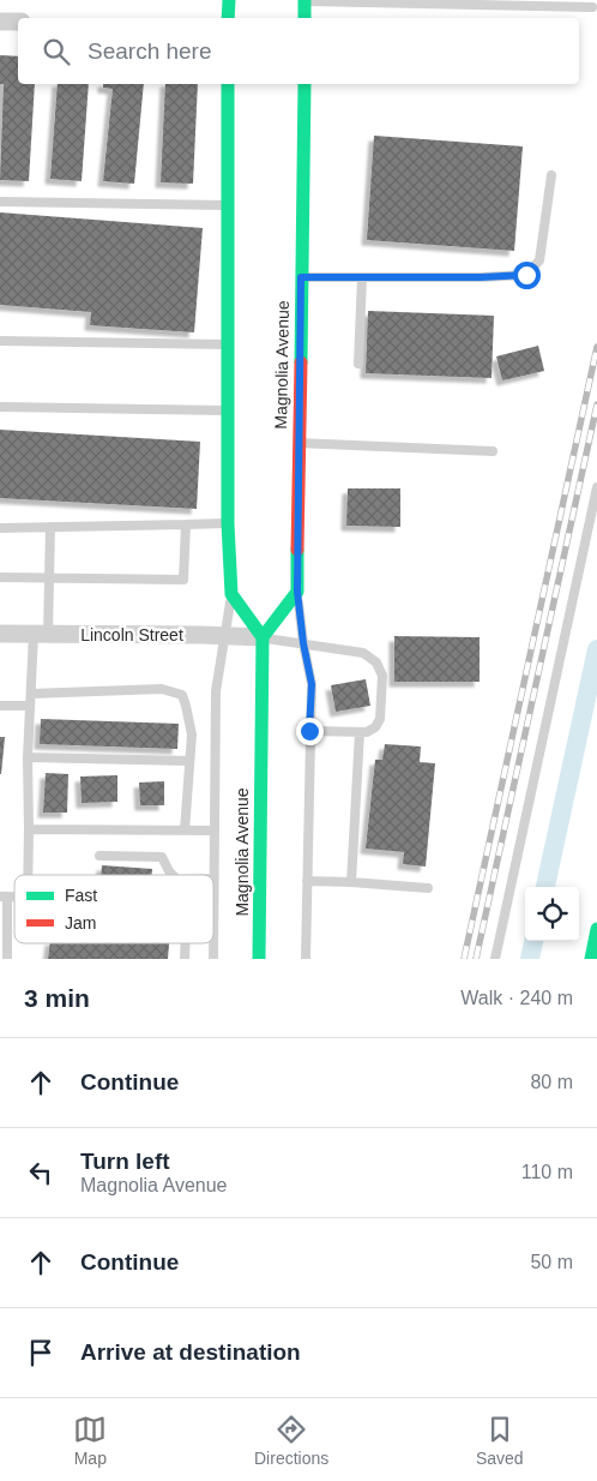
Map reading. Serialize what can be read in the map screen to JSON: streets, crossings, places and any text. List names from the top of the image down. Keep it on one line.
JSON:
{"streets":{"main road":["Magnolia Avenue"],"street":["Lincoln Street"]},"crossings":[["Magnolia Avenue","Lincoln Street"]],"legend":["Fast","Jam"],"page":{"search":"Search here","heading":["3 min","Walk · 240 m"],"list":[["Continue","80 m"],["Turn left","Magnolia Avenue","110 m"],["Continue","50 m"],"Arrive at destination"],"nav":["Map","Directions","Saved"]}}
